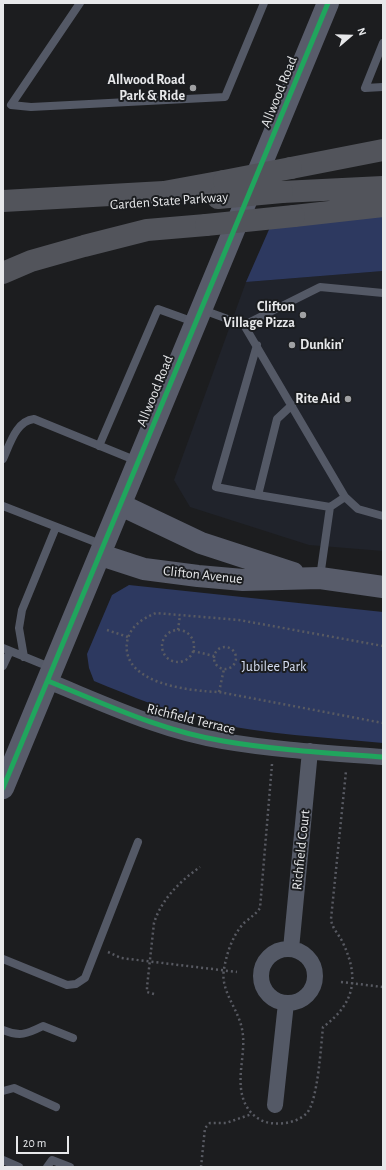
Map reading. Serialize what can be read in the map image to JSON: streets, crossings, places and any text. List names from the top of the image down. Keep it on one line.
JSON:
{"streets":{"highway":["Garden State Parkway"],"main road":["Allwood Road","Clifton Avenue"],"street":["Richfield Terrace","Richfield Court"]},"crossings":[["Allwood Road","Clifton Avenue"],["Allwood Road","Richfield Terrace"],["Richfield Terrace","Richfield Court"]],"parks":["Jubilee Park"],"places":["Allwood Road Park & Ride","Clifton Village Pizza","Dunkin'","Rite Aid"],"scale_bar":"20 m","north":"right"}
